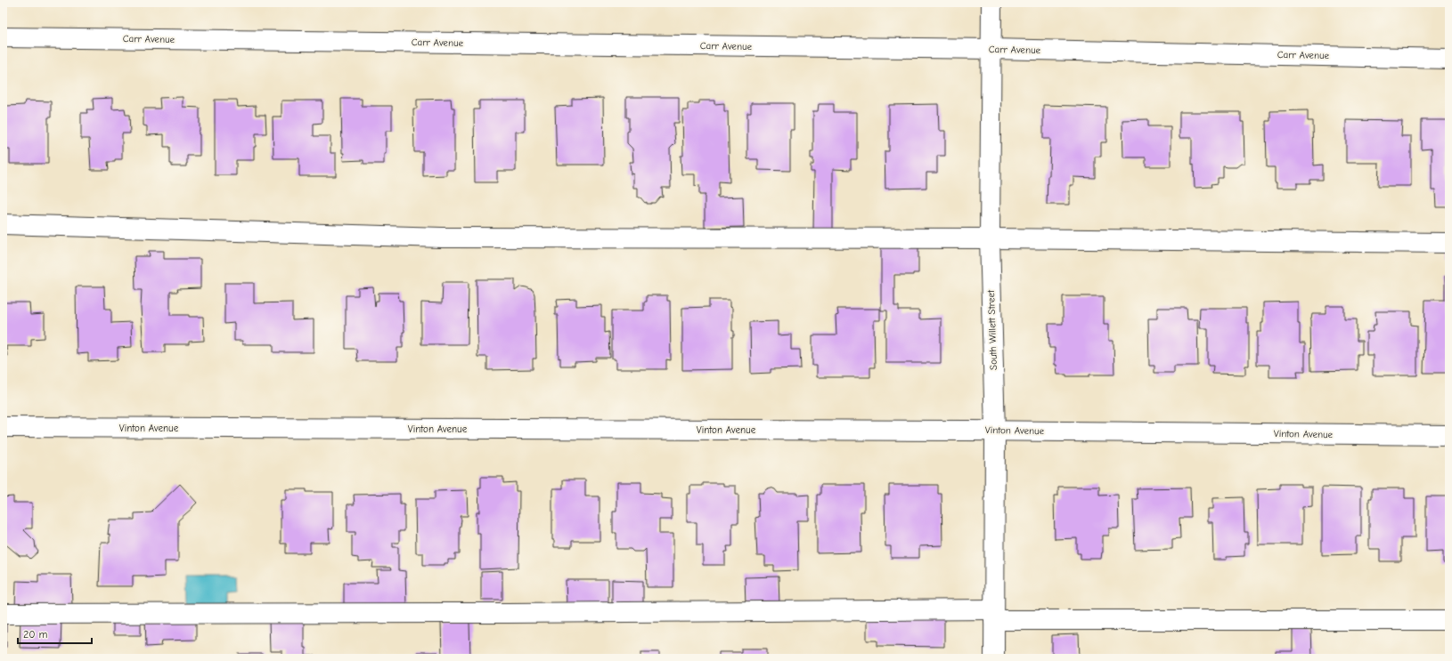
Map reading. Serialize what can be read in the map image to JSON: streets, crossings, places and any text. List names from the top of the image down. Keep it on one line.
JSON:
{"streets":{"street":["Carr Avenue","South Willett Street","Vinton Avenue"]},"crossings":[["Carr Avenue","South Willett Street"],["South Willett Street","Vinton Avenue"]],"scale_bar":"20 m"}
